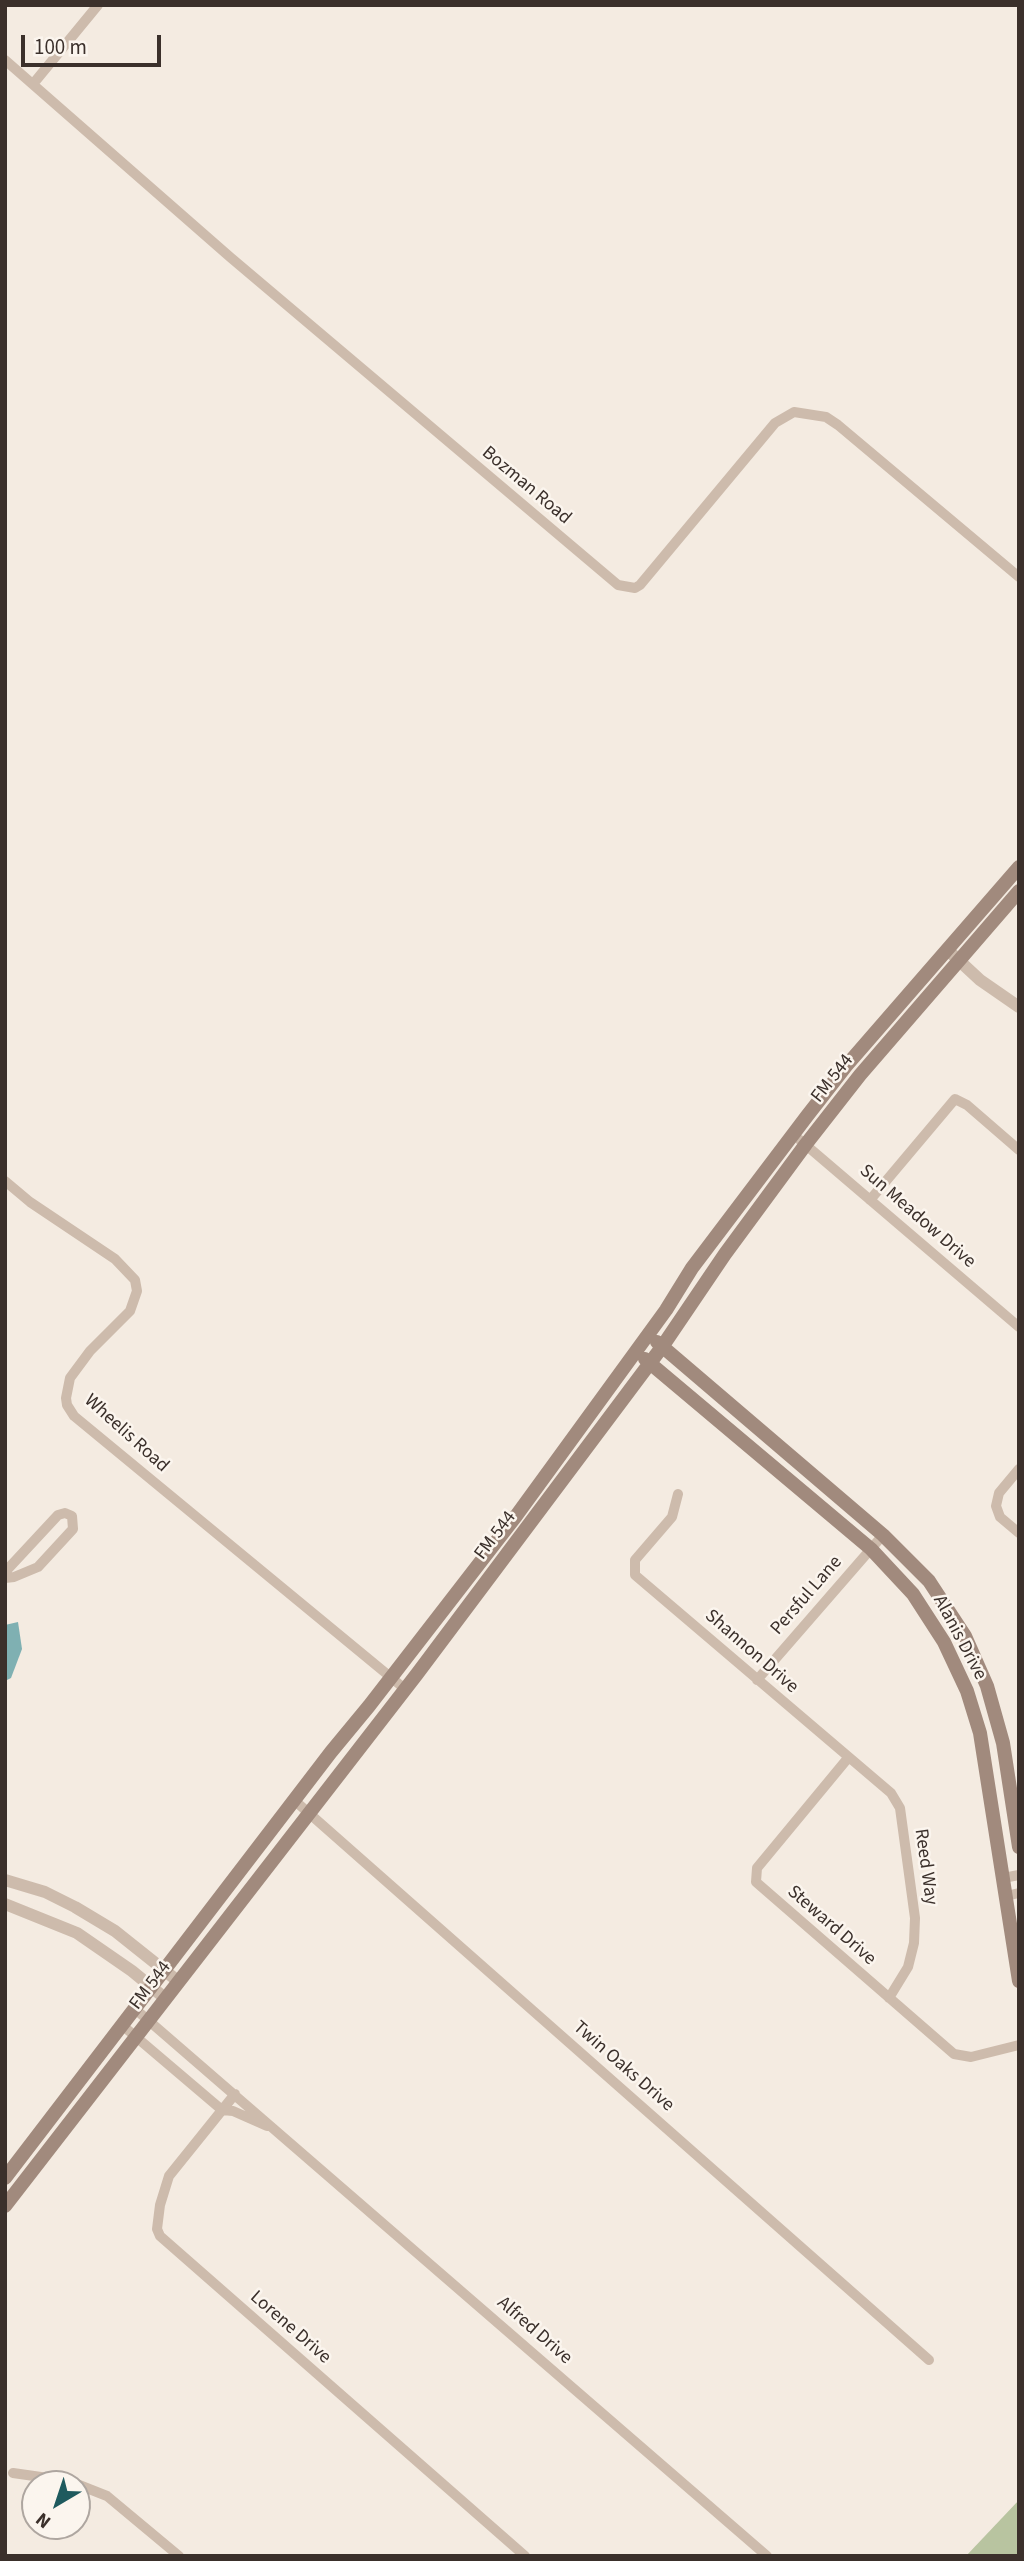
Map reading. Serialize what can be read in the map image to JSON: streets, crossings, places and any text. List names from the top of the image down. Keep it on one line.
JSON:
{"streets":{"main road":["FM 544","Alanis Drive"],"street":["Bozman Road","Sun Meadow Drive","Wheelis Road","Persful Lane","Shannon Drive","Reed Way","Steward Drive","Twin Oaks Drive","Lorene Drive","Alfred Drive"]},"crossings":[["FM 544","Sun Meadow Drive"],["FM 544","Wheelis Road"],["FM 544","Alanis Drive"],["FM 544","Twin Oaks Drive"],["FM 544","Alfred Drive"],["Persful Lane","Alanis Drive"],["Persful Lane","Shannon Drive"],["Shannon Drive","Reed Way"],["Shannon Drive","Steward Drive"],["Reed Way","Steward Drive"],["Lorene Drive","Alfred Drive"]],"scale_bar":"100 m","north":"bottom left"}
